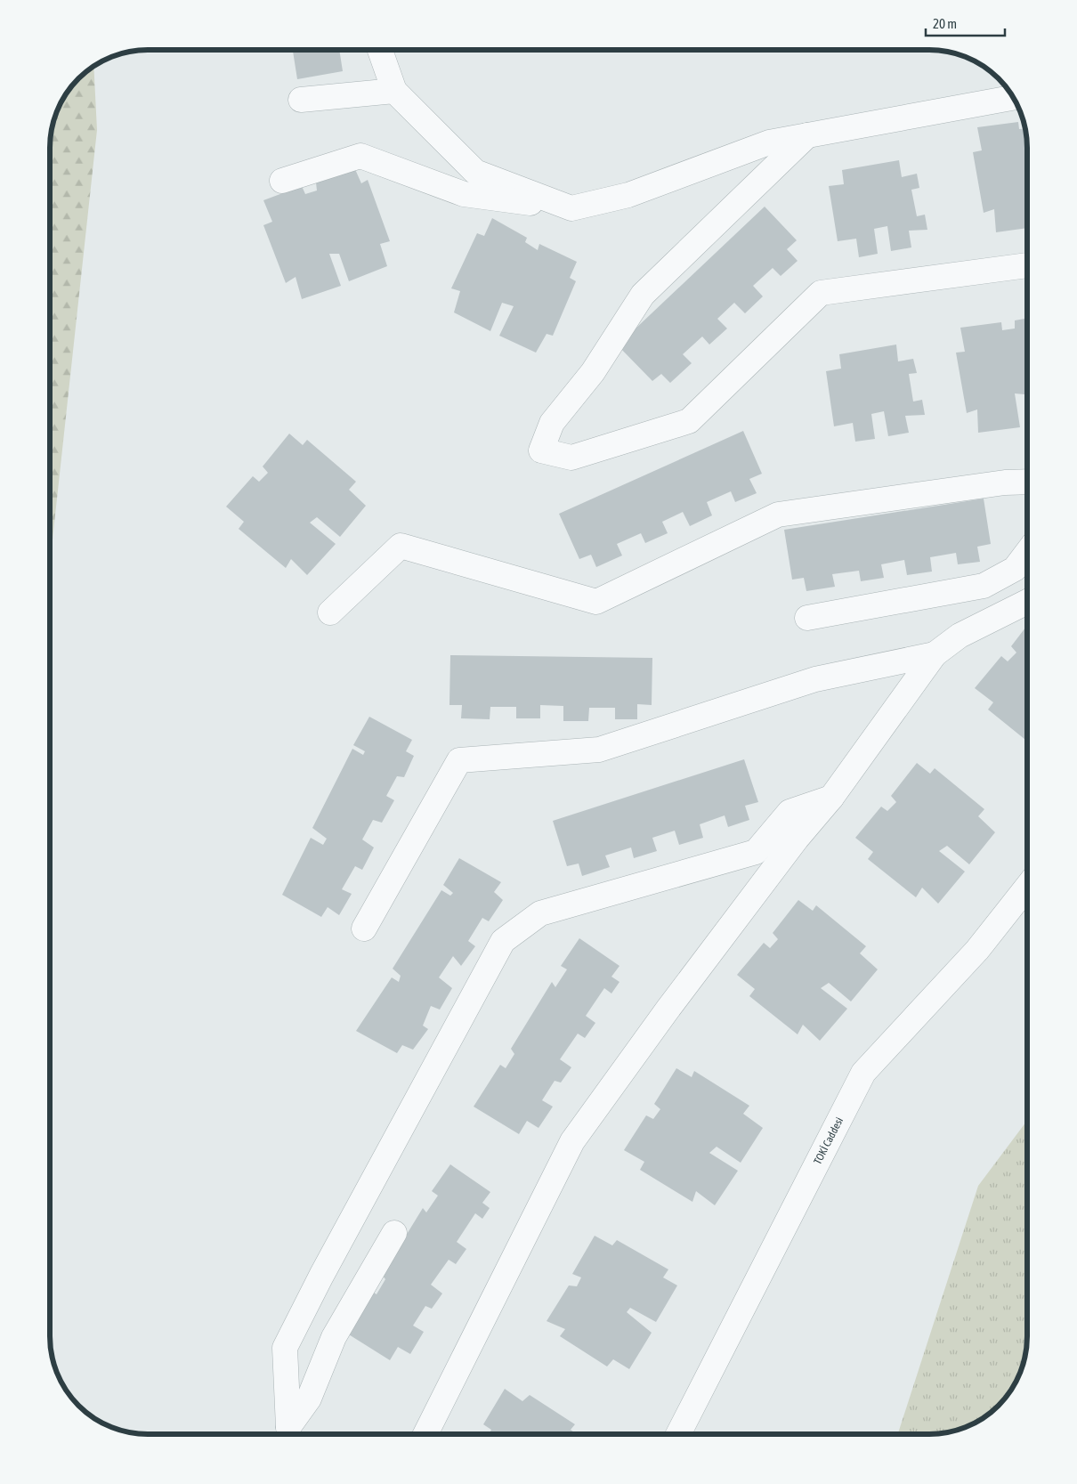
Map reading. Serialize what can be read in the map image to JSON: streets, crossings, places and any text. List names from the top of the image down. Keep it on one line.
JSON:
{"streets":{"street":["TOKİ Caddesi"]},"scale_bar":"20 m"}
